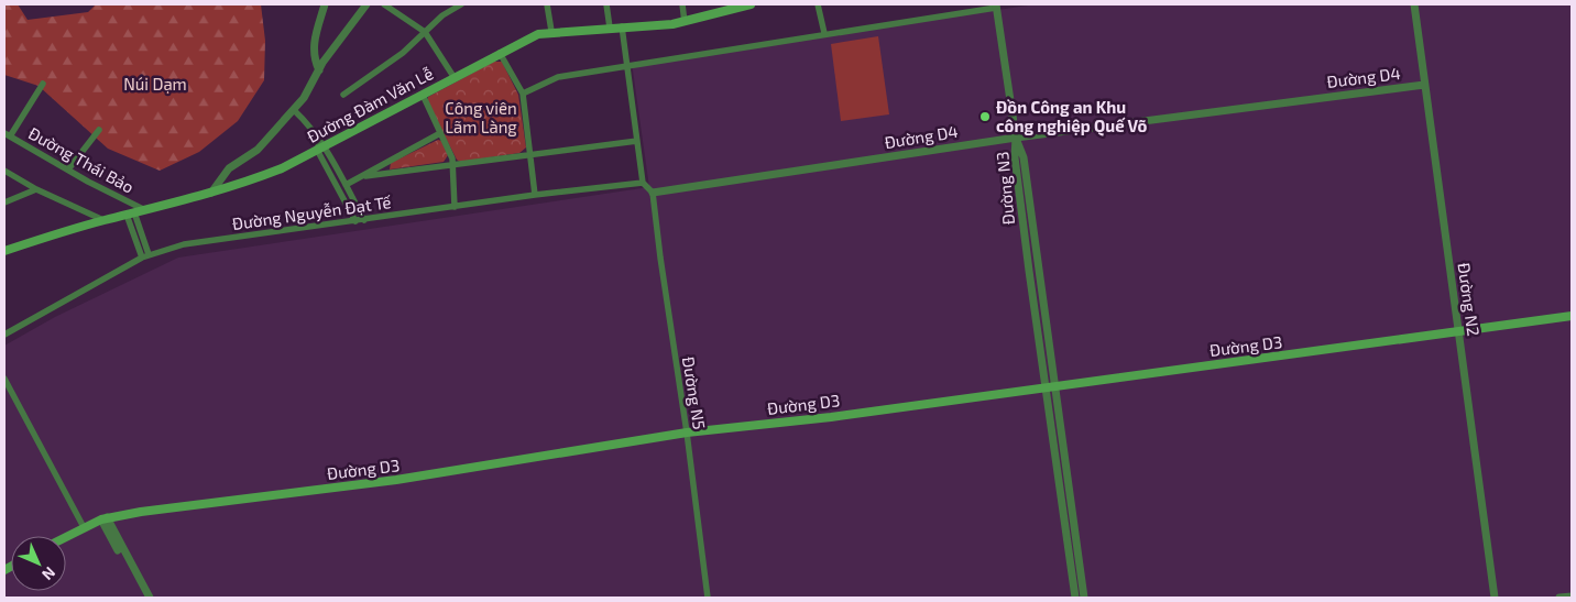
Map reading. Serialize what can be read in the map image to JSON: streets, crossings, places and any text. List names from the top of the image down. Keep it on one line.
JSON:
{"streets":{"main road":["Đường Đàm Văn Lễ","Đường D3"],"street":["Đường D4","Đường Thái Bảo","Đường N3","Đường Nguyễn Đạt Tế","Đường N2","Đường N5"]},"crossings":[["Đường D4","Đường N3"],["Đường D4","Đường N2"],["Đường D4","Đường N5"],["Đường Đàm Văn Lễ","Đường Thái Bảo"],["Đường N3","Đường D3"],["Đường N2","Đường D3"],["Đường D3","Đường N5"]],"parks":["Núi Dạm","Công viên Lãm Làng"],"places":["Đồn Công an Khu công nghiệp Quế Võ"],"north":"bottom right"}
